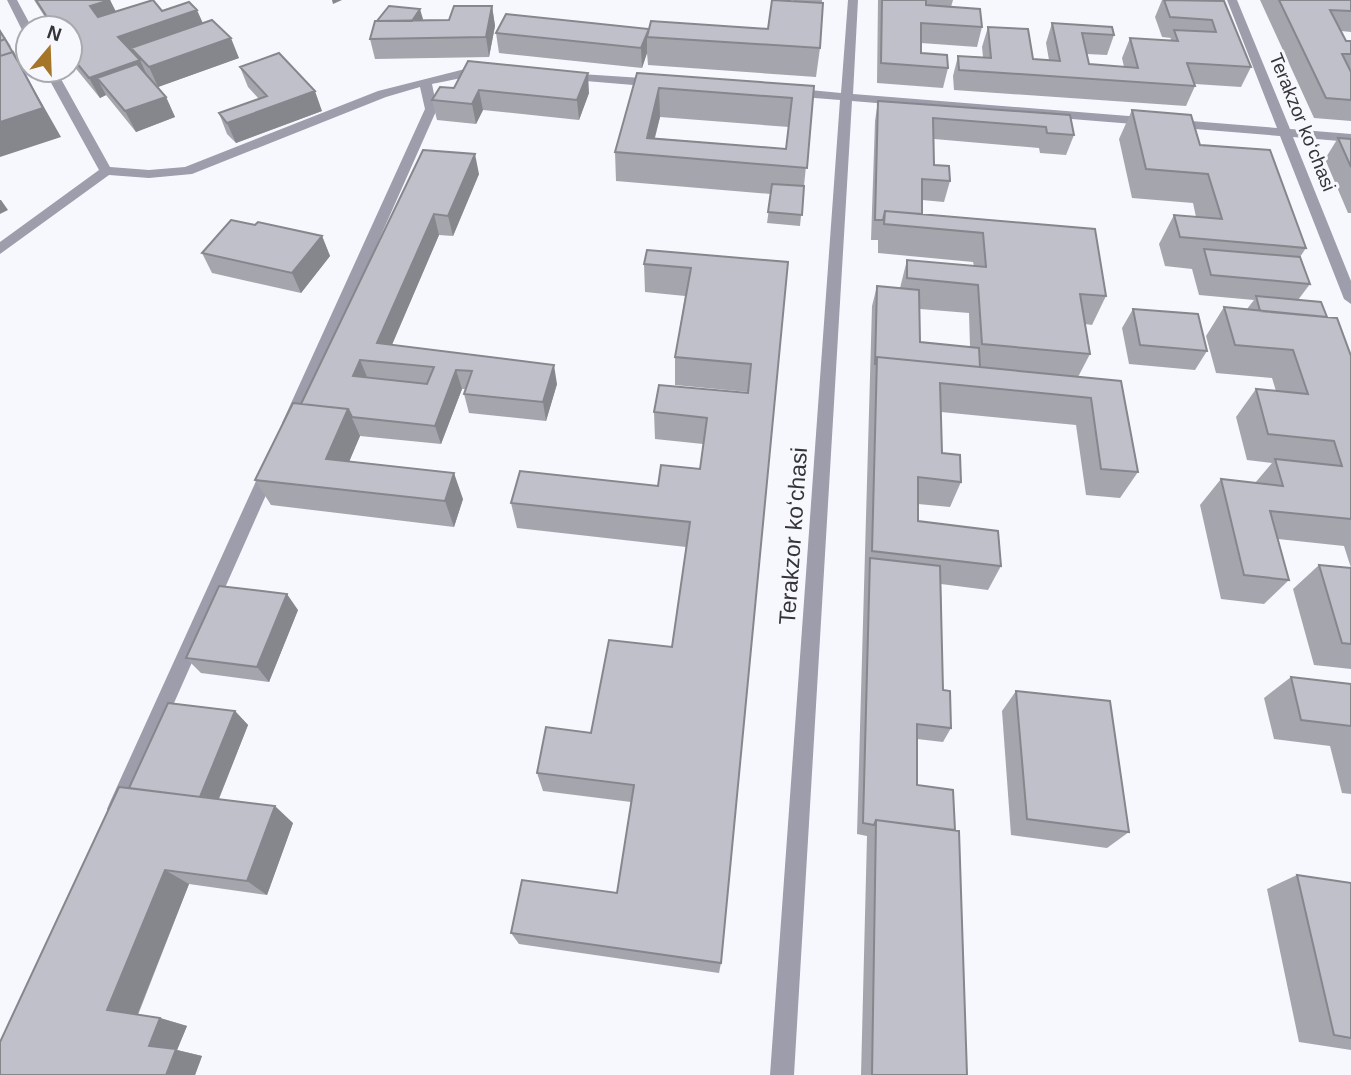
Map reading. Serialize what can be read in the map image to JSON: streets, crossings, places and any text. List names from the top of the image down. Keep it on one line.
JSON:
{"streets":{"street":["Terakzor koʻchasi"]},"north":"top"}
